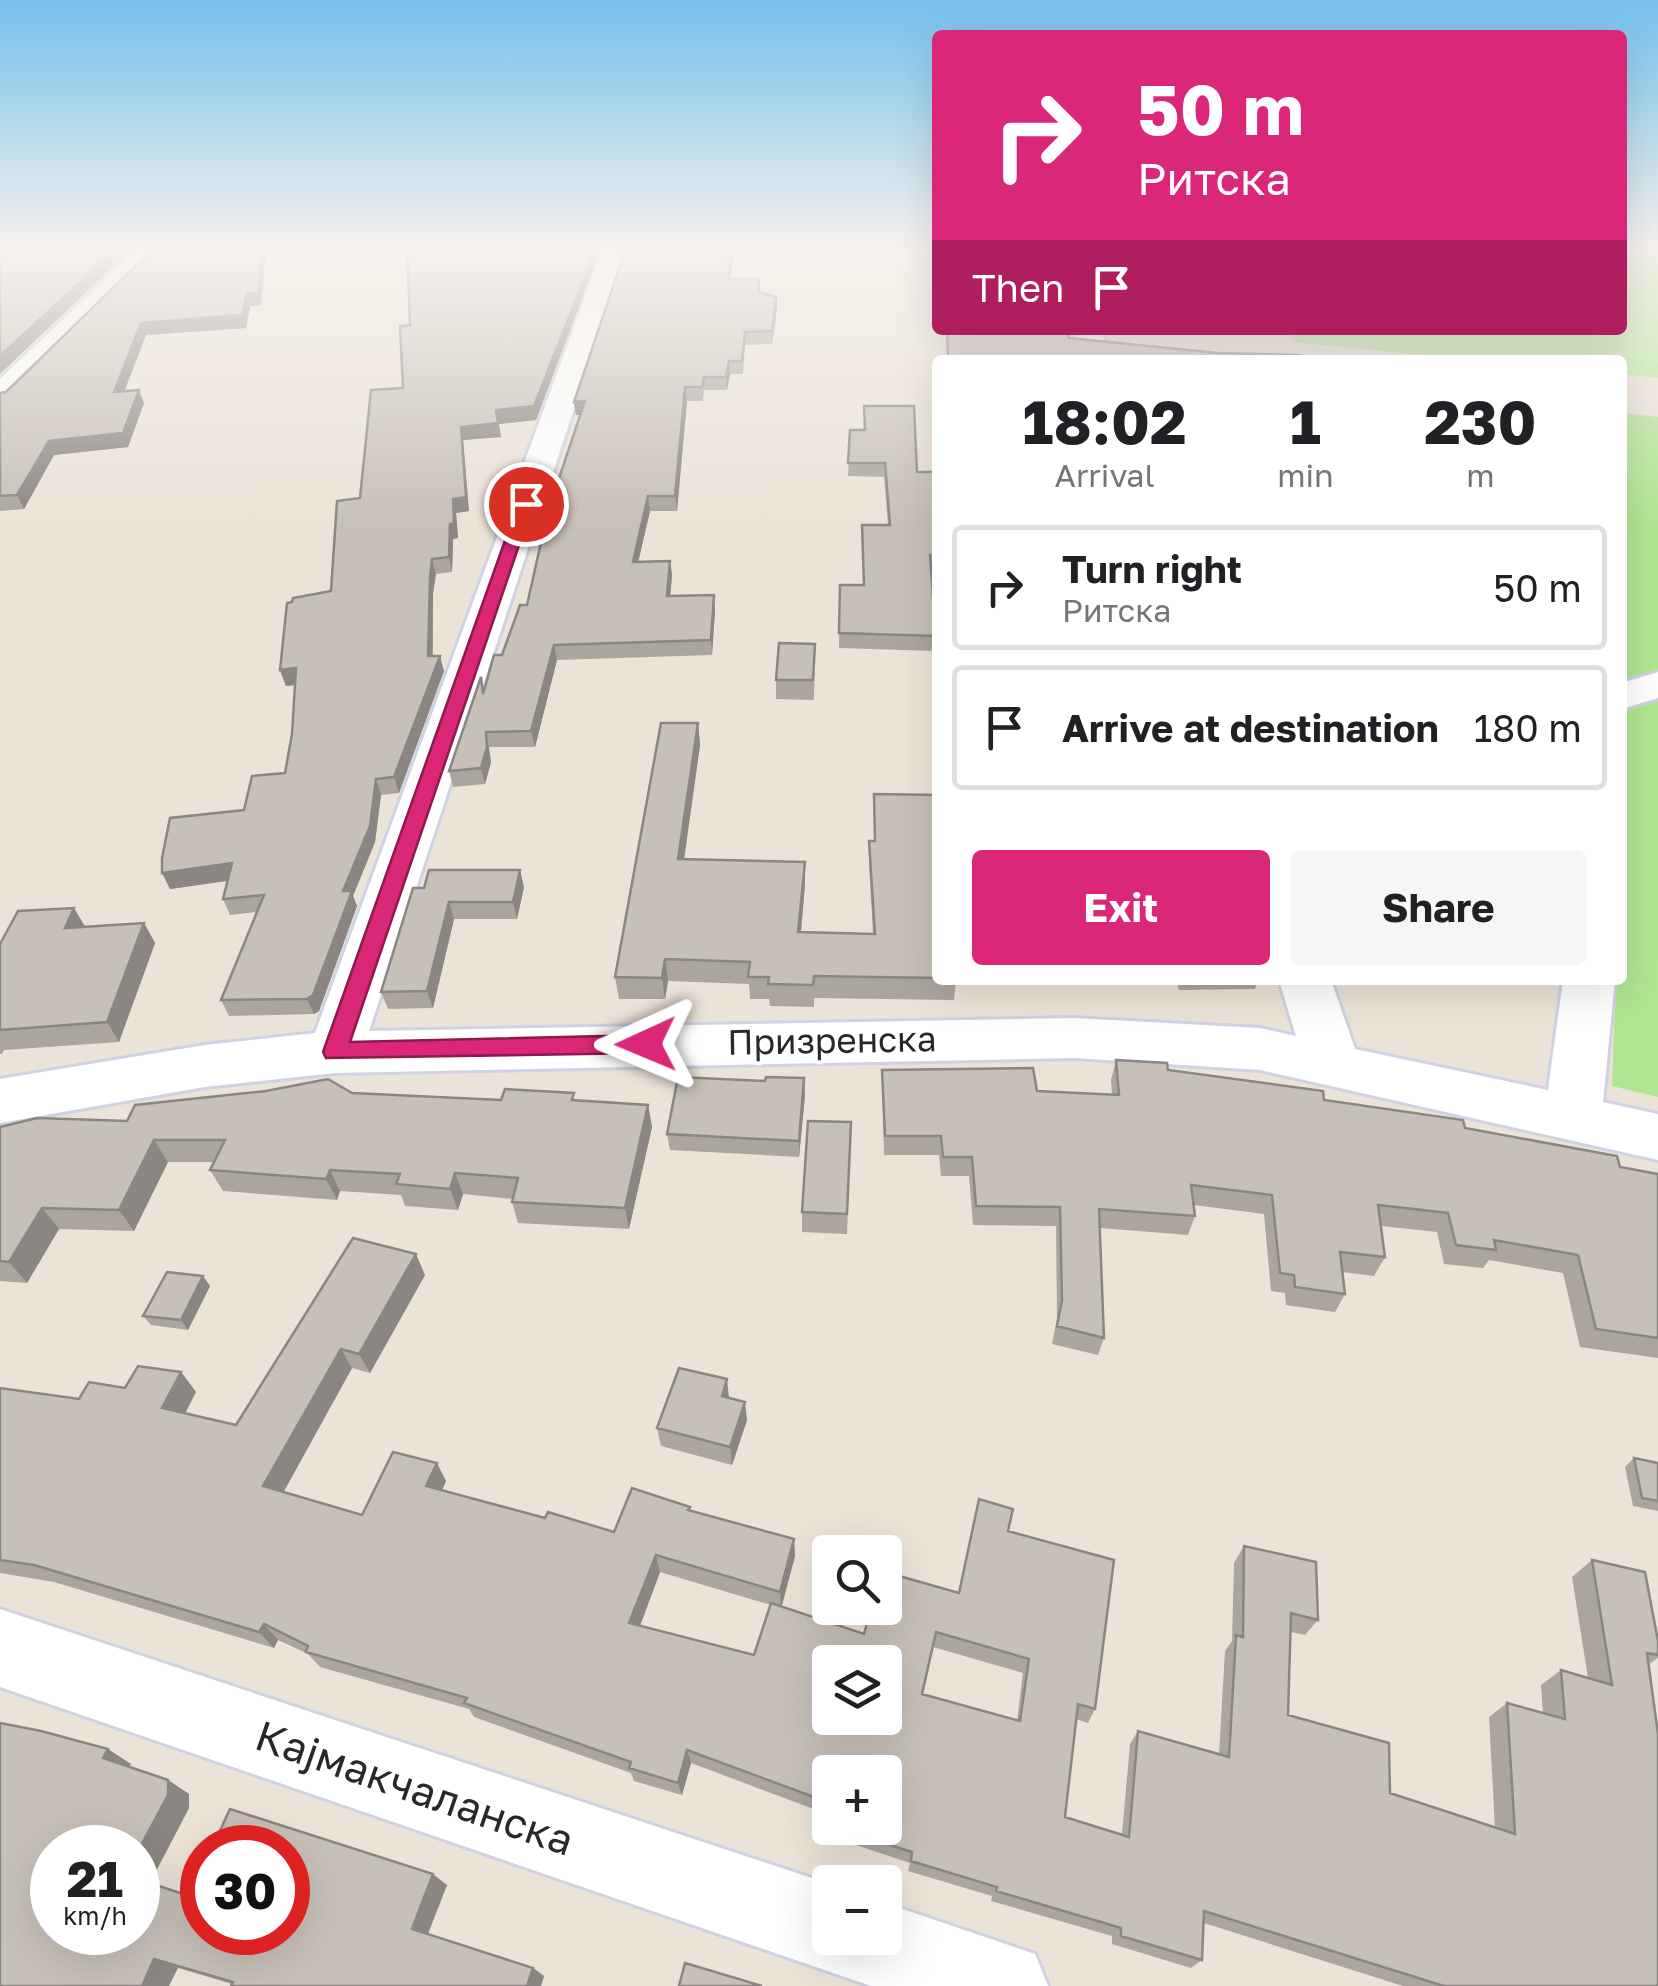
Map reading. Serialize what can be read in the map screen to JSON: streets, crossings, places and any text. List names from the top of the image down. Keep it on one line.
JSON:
{"streets":{"street":["Призренска","Кајмакчаланска"]},"page":{"turn":["50 m","Ритска"],"then":"Then","eta":["18:02","Arrival","1","min","230","m"],"list":[{"name":"Turn right","note":"Ритска","value":"50 m"},{"name":"Arrive at destination","value":"180 m"}],"buttons":["Exit","Share"],"map_buttons":["+","−"],"speed":"21 km/h","limit":"30"}}
